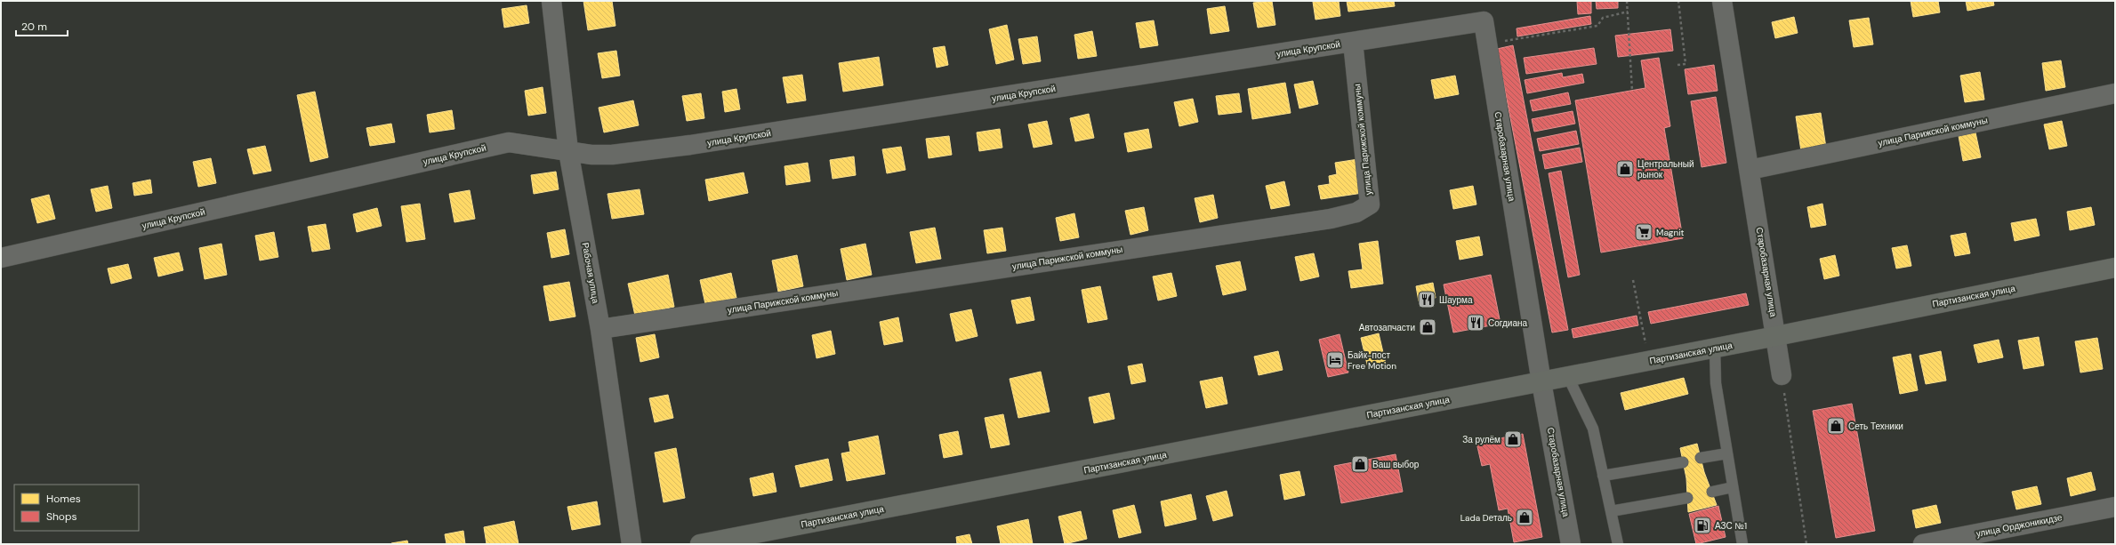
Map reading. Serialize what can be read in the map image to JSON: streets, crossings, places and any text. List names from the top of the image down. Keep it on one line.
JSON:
{"streets":{"main road":["Партизанская улица"],"street":["улица Крупской","улица Парижской коммуны","Старобазарная улица","Рабочая улица","улица Орджоникидзе"]},"crossings":[["улица Крупской","улица Парижской коммуны"],["улица Крупской","Старобазарная улица"],["улица Крупской","Рабочая улица"],["улица Парижской коммуны","Старобазарная улица"],["улица Парижской коммуны","Рабочая улица"],["Старобазарная улица","Партизанская улица"]],"places":{"shop":["Центральный рынок","Автозапчасти","Сеть Техники","За рулём","Ваш выбор","Lada Dеталь"],"supermarket":["Magnit"],"restaurant":["Шаурма","Согдиана"],"hotel":["Байк-пост Free Motion"],"fuel station":["АЗС №1"]},"legend":["Homes","Shops"],"scale_bar":"20 m"}
